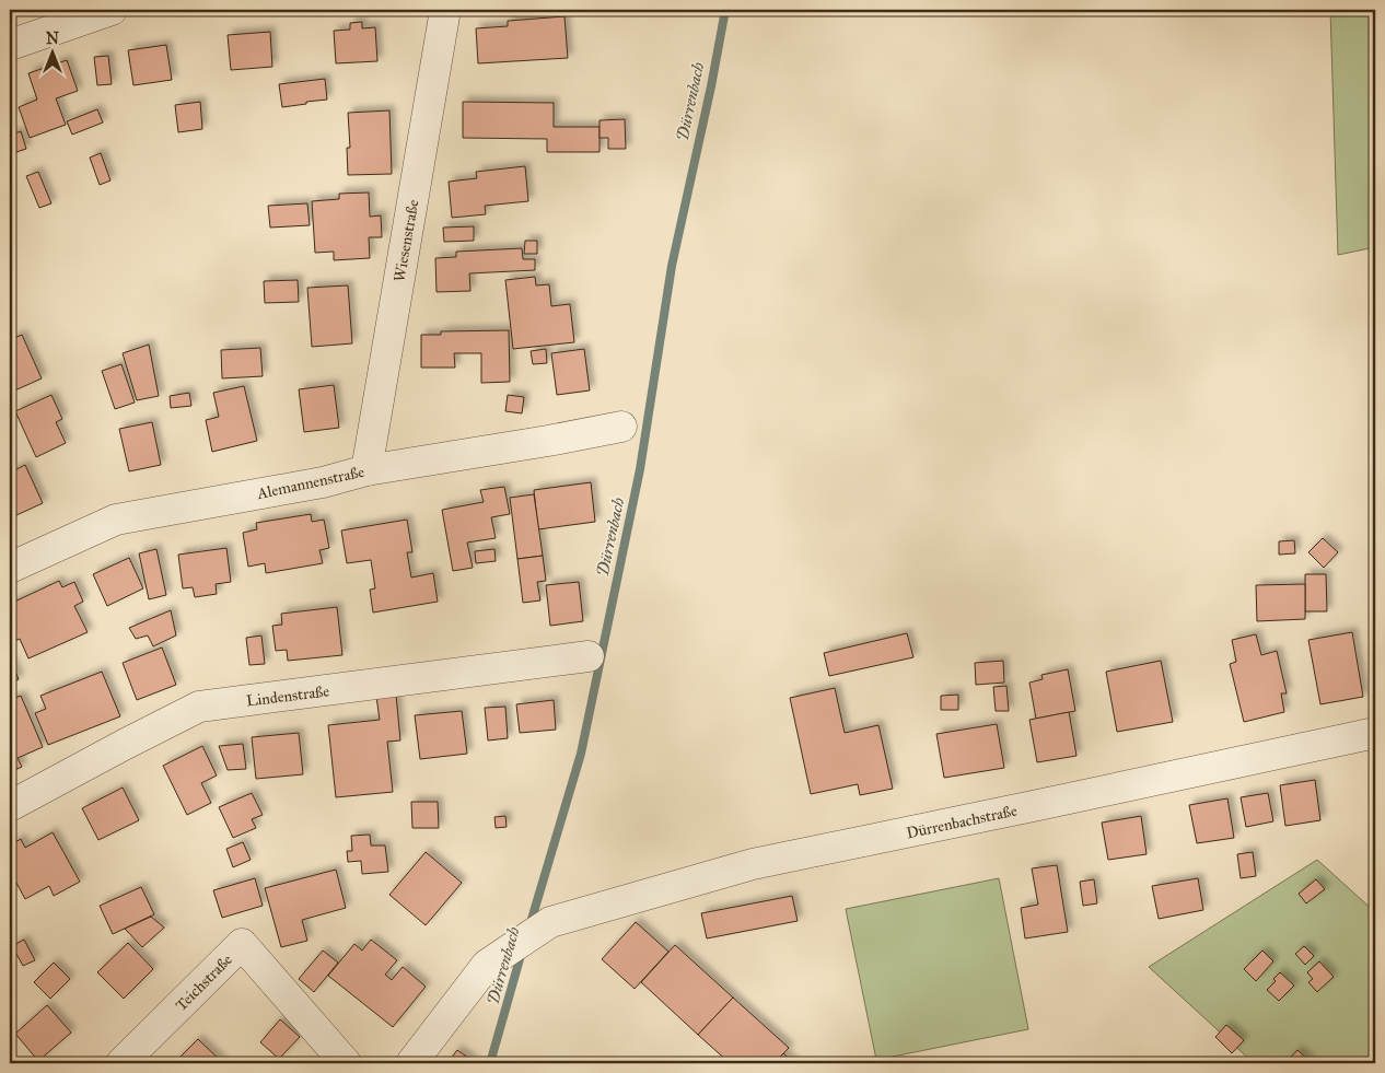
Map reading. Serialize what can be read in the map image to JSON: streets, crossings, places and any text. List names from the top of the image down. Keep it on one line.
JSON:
{"streets":{"street":["Wiesenstraße","Alemannenstraße","Lindenstraße","Dürrenbachstraße","Teichstraße"]},"crossings":[["Wiesenstraße","Alemannenstraße"]],"water":["Dürrenbach"],"north":"top"}
